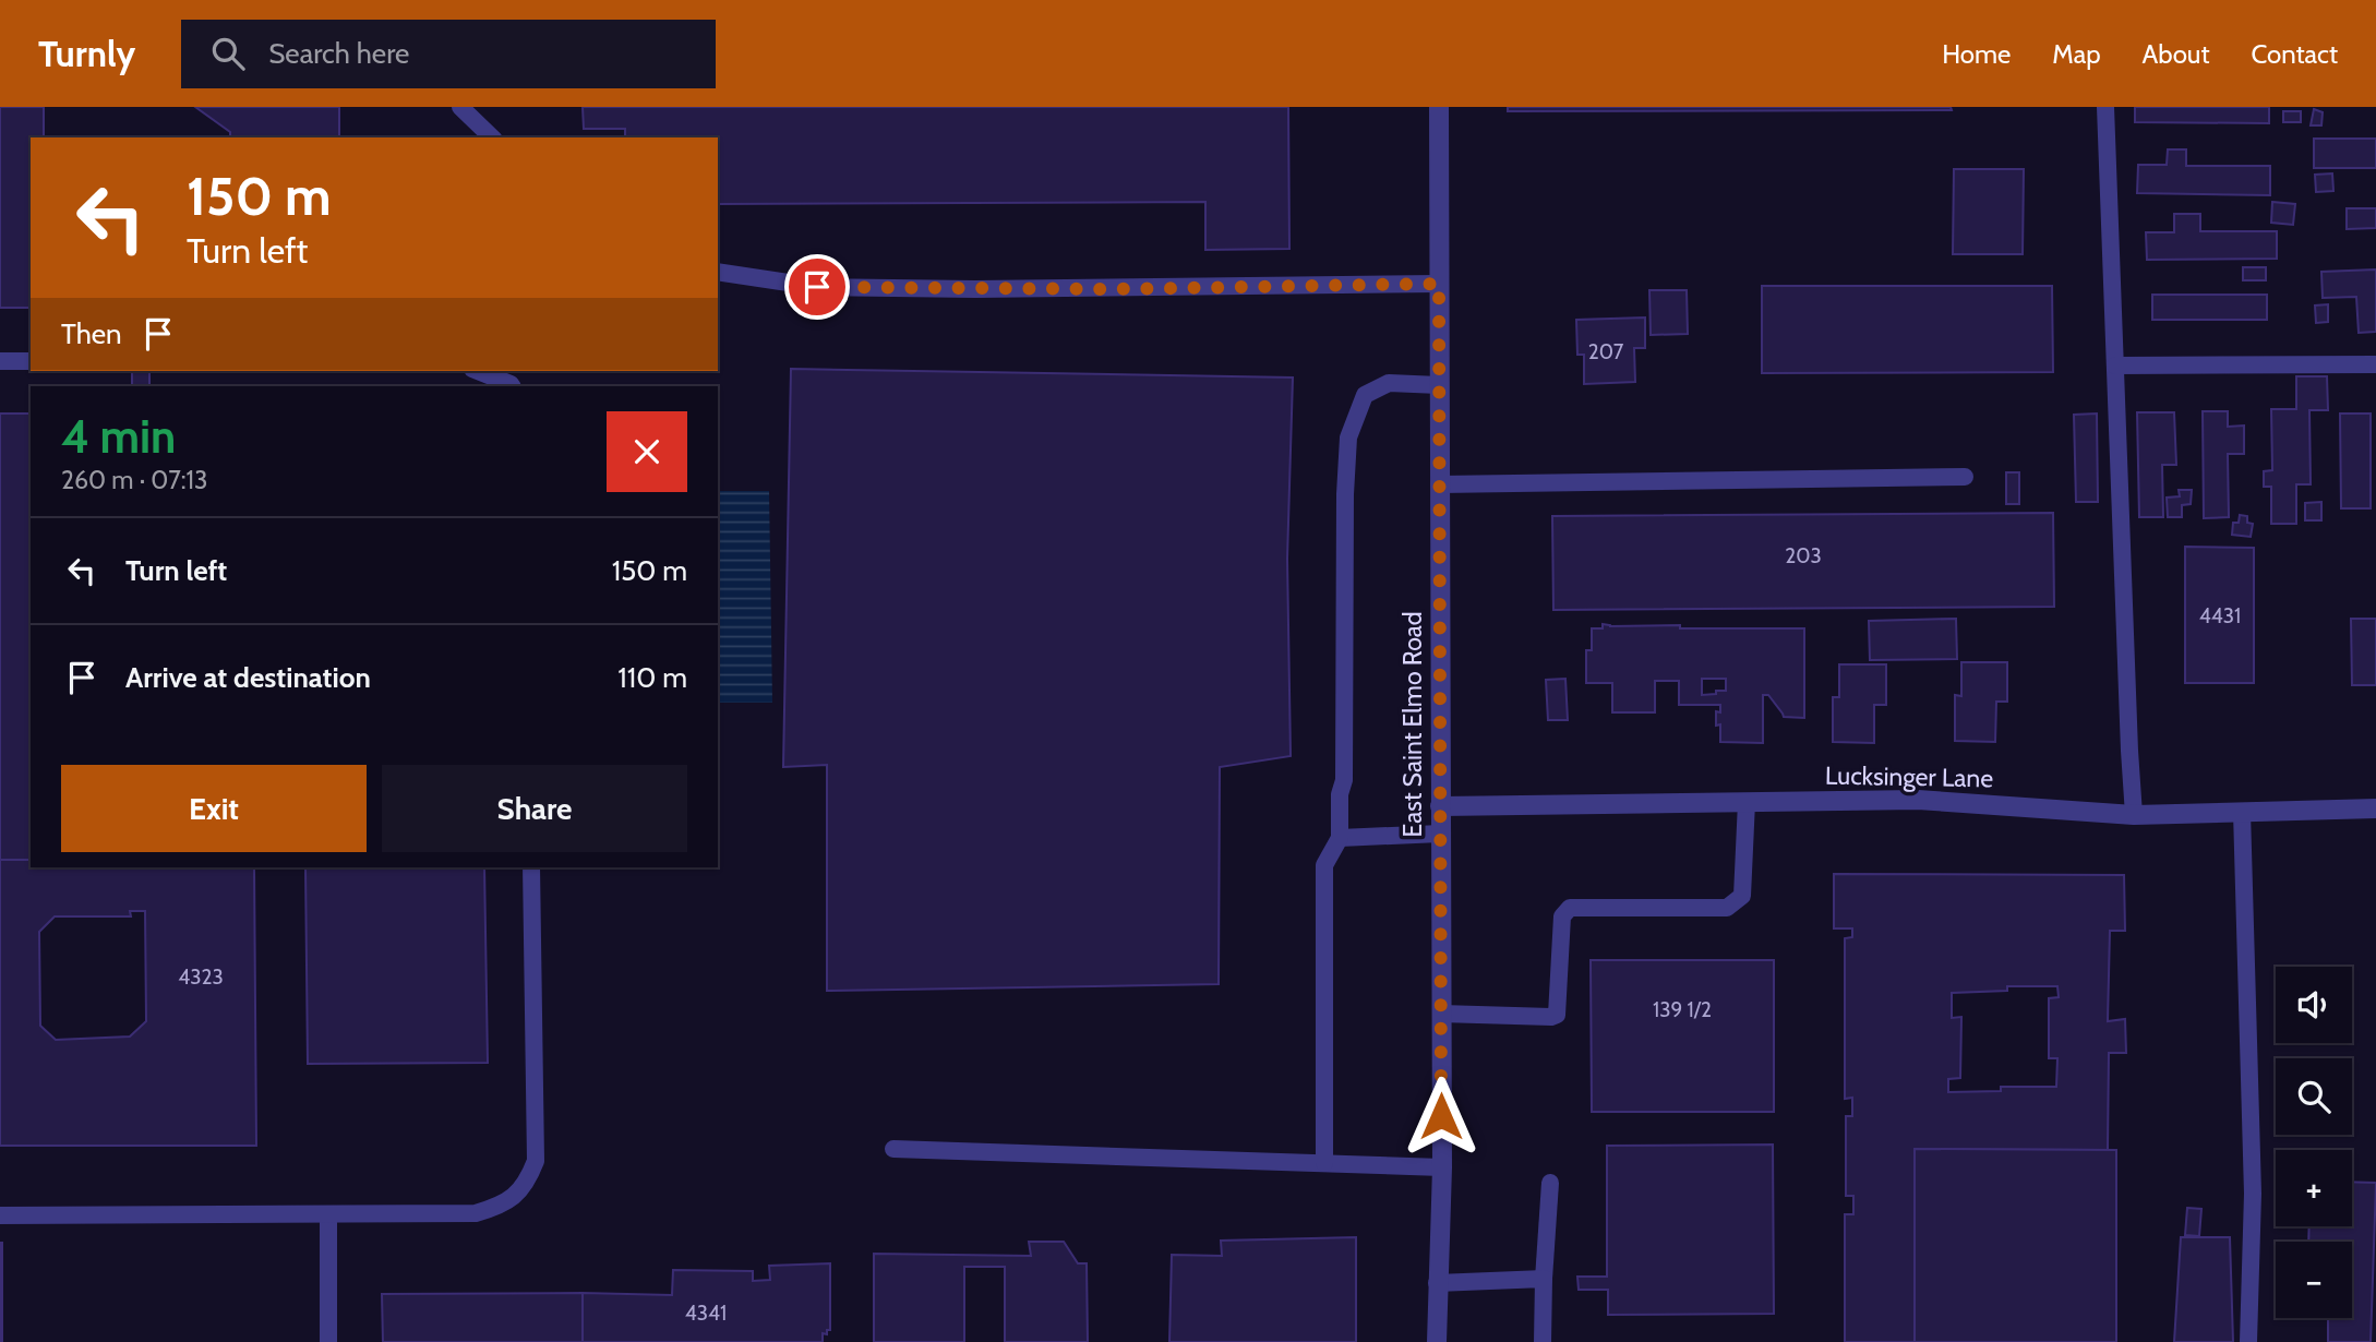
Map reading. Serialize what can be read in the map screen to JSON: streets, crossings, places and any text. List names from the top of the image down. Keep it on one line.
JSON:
{"streets":{"street":["East Saint Elmo Road","Lucksinger Lane"]},"crossings":[["East Saint Elmo Road","Lucksinger Lane"]],"house_numbers":["207","203","4431","4323","139 1/2","4341"],"page":{"header":"Turnly","search":"Search here","nav":["Home","Map","About","Contact"],"turn":["150 m","Turn left"],"then":"Then","heading":["4 min","260 m · 07:13"],"list":[{"name":"Turn left","value":"150 m"},{"name":"Arrive at destination","value":"110 m"}],"buttons":["Exit","Share"],"map_buttons":["+","−"]}}
